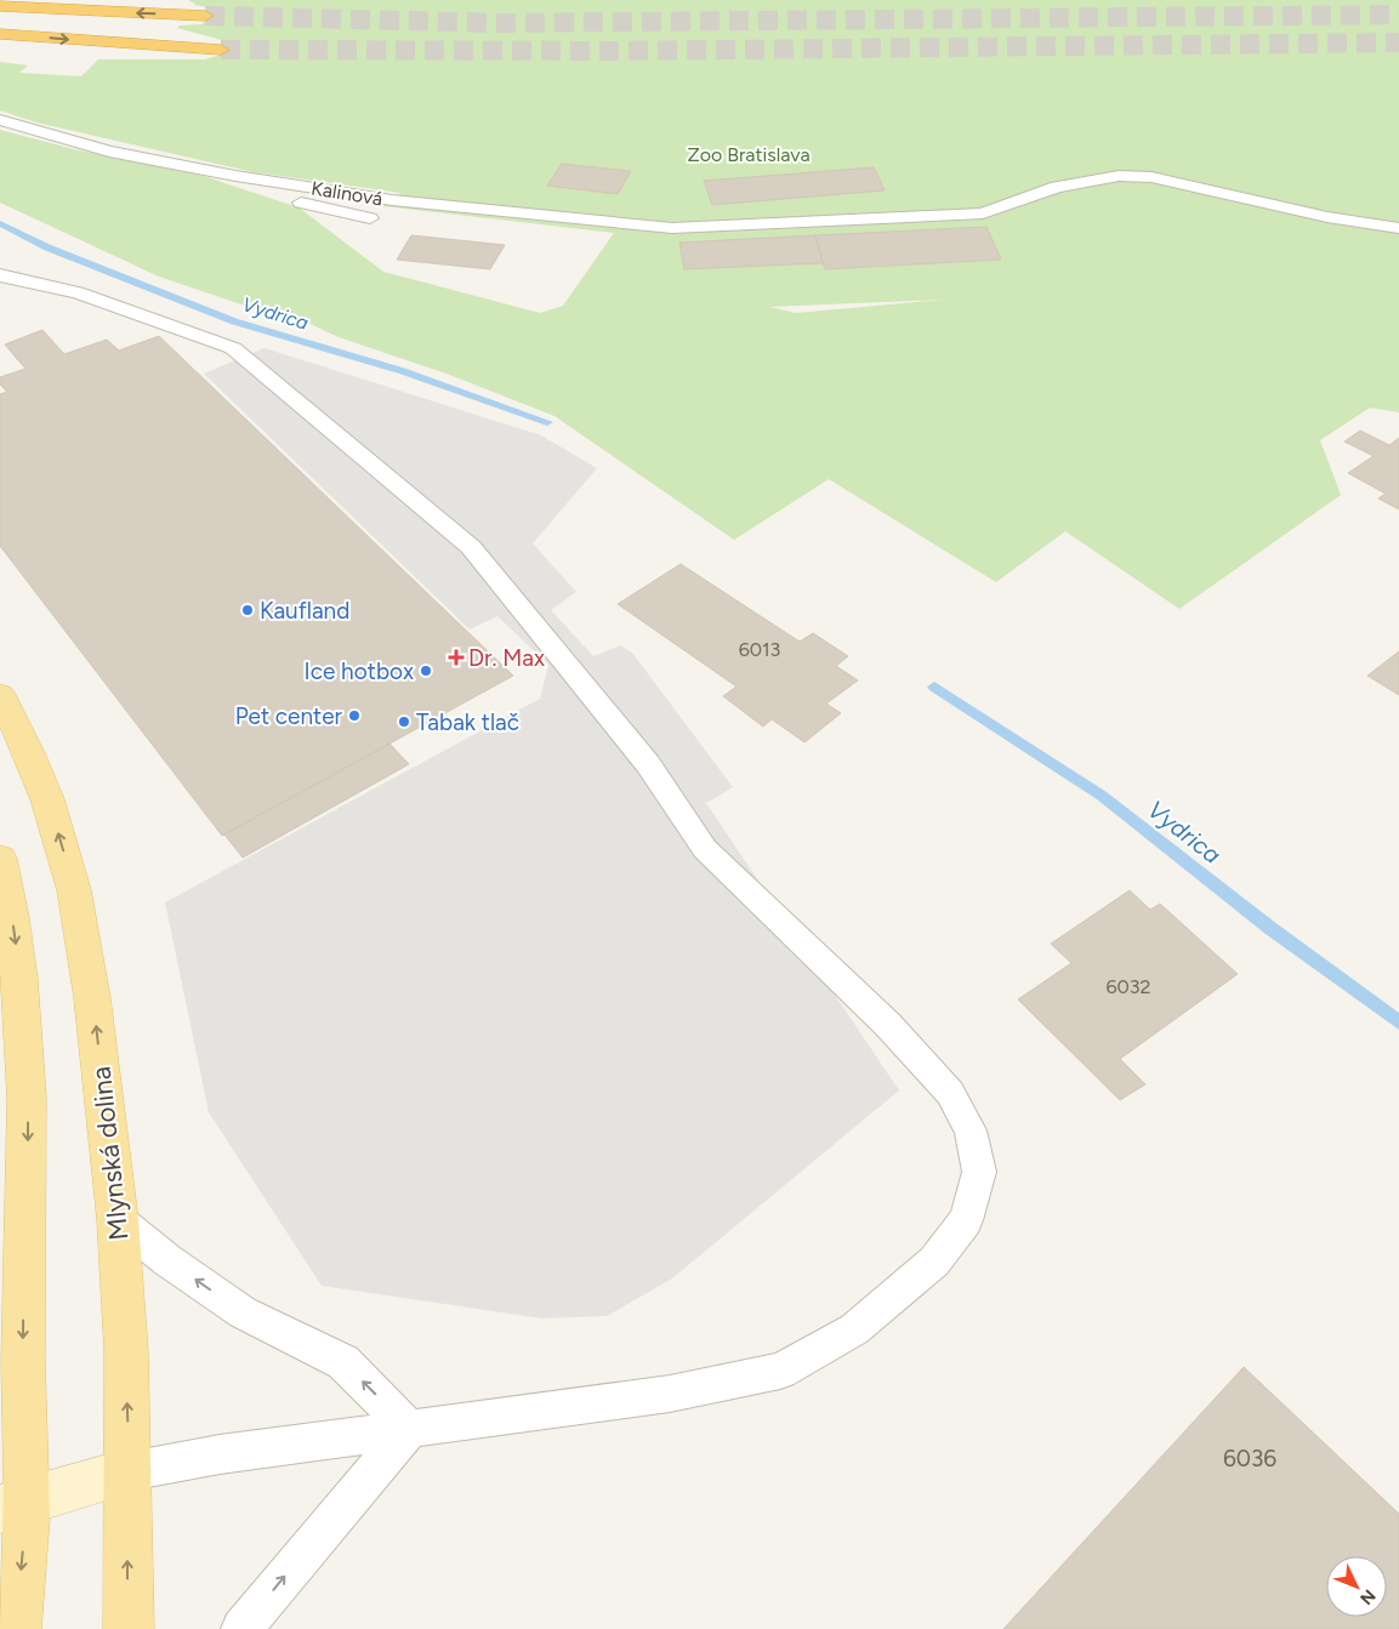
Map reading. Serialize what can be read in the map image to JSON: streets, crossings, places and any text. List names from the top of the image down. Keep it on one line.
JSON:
{"streets":{"main road":["Mlynská dolina"],"lane":["Kalinová"]},"water":["Vydrica"],"parks":["Zoo Bratislava"],"places":{"other":["Kaufland","Ice hotbox","Pet center","Tabak tlač"],"health":["Dr. Max"]},"house_numbers":["6013","6032","6036"],"north":"bottom right"}
